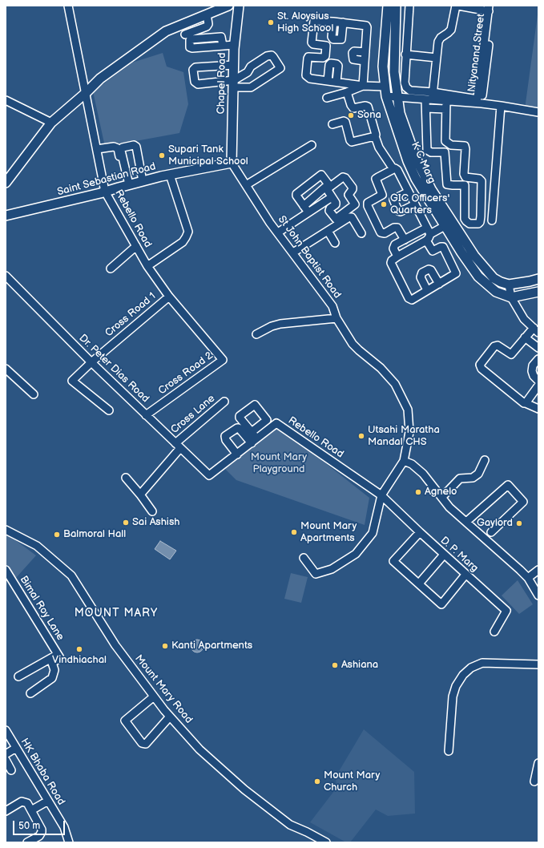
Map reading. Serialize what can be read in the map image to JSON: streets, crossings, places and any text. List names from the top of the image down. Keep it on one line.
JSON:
{"streets":{"main road":["Chapel Road","K C Marg","Saint Sebastian Road"],"street":["Nityanand Street","Rebello Road","St John Baptist Road","Cross Road 1","Dr. Peter Dias Road","Cross Road 2","Cross Lane","D. P. Marg","Bimal Roy Lane","Mount Mary Road","HK Bhaba Road"]},"crossings":[["Chapel Road","Saint Sebastian Road"],["Chapel Road","St John Baptist Road"],["Saint Sebastian Road","Rebello Road"],["Saint Sebastian Road","St John Baptist Road"],["Rebello Road","St John Baptist Road"],["Rebello Road","Cross Road 1"],["Rebello Road","Dr. Peter Dias Road"],["Rebello Road","Cross Road 2"],["Rebello Road","D. P. Marg"],["St John Baptist Road","D. P. Marg"],["Cross Road 1","Dr. Peter Dias Road"],["Dr. Peter Dias Road","Cross Road 2"],["Dr. Peter Dias Road","Cross Lane"]],"districts":["MOUNT MARY"],"parks":["Mount Mary Playground"],"places":["St. Aloysius High School","Sona","Supari Tank Municipal School","GIC Officers' Quarters","Utsahi Maratha Mandal CHS","Agnelo","Sai Ashish","Gaylord","Mount Mary Apartments","Balmoral Hall","Kanti Apartments","Vindhiachal","Ashiana","Mount Mary Church"],"scale_bar":"50 m"}
